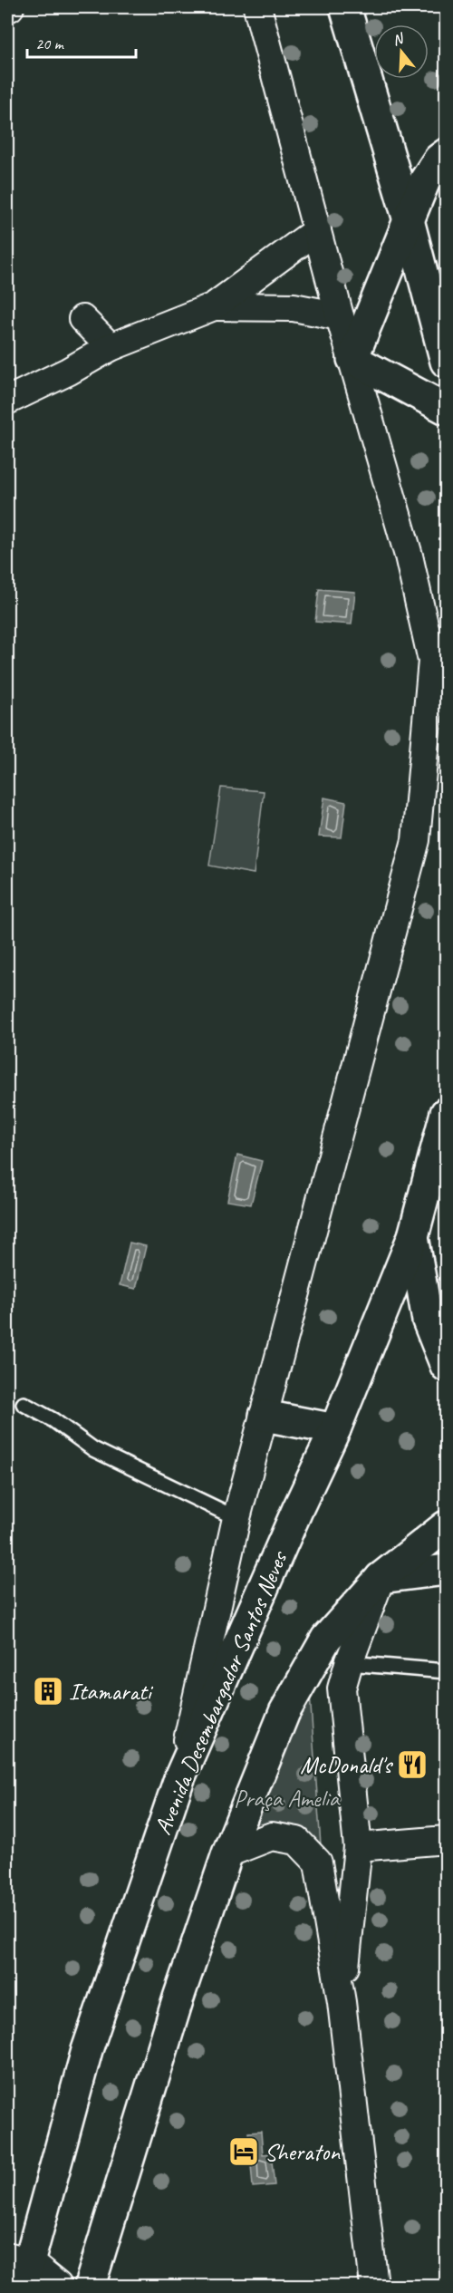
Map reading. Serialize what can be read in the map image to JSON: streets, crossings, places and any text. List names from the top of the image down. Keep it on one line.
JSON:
{"streets":{"main road":["Avenida Desembargador Santos Neves"]},"parks":["Praça Amelia"],"places":{"building":["Itamarati"],"restaurant":["McDonald's"],"hotel":["Sheraton"]},"scale_bar":"20 m","north":"top"}
